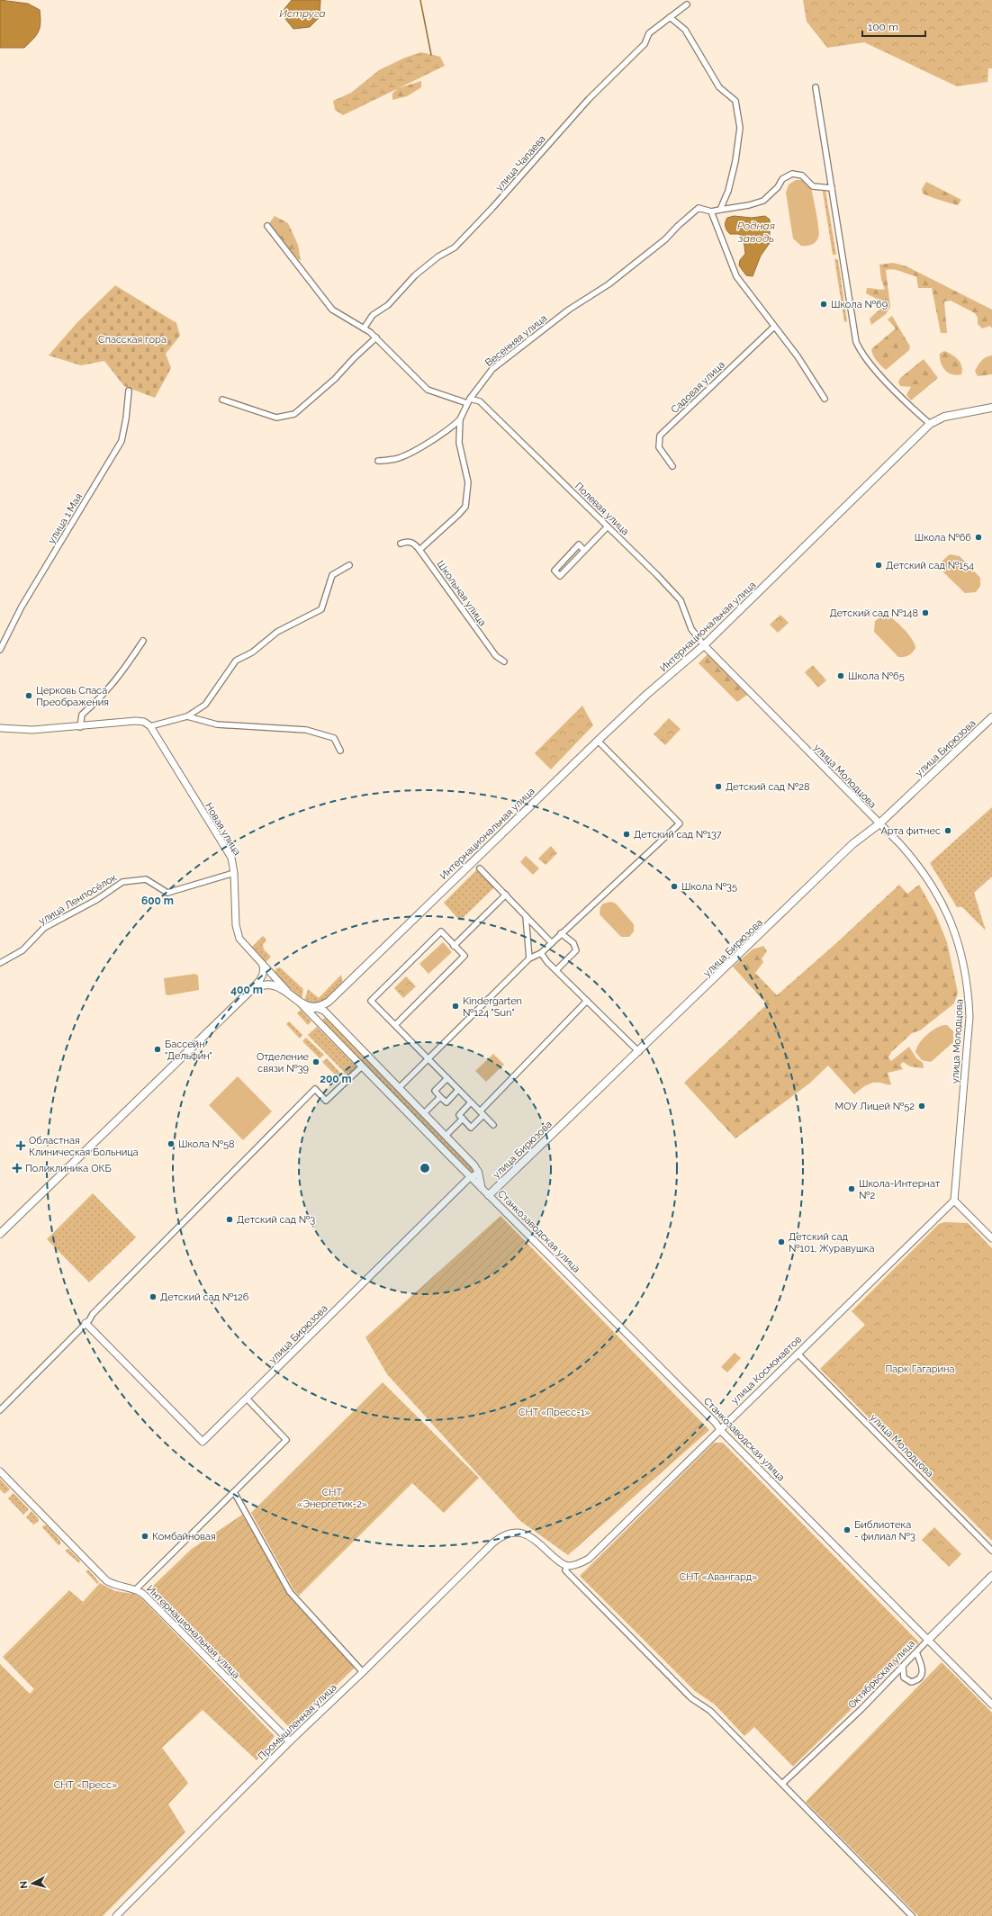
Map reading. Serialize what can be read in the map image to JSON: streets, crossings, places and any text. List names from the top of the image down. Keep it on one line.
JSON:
{"streets":{"main road":["Интернациональная улица","улица Бирюзова","Октябрьская улица"],"street":["улица Чапаева","Весенняя улица","Садовая улица","Полевая улица","улица 1 Мая","Школьная улица","улица Молодцова","Новая улица","улица Ленпосёлок","Станкозаводская улица","улица Космонавтов","Промышленная улица"]},"crossings":[["Весенняя улица","Полевая улица"],["Весенняя улица","Школьная улица"],["Полевая улица","Интернациональная улица"],["Полевая улица","улица Молодцова"],["Интернациональная улица","улица Молодцова"],["Интернациональная улица","Промышленная улица"],["улица Бирюзова","улица Молодцова"],["улица Бирюзова","Станкозаводская улица"],["улица Молодцова","улица Космонавтов"],["Новая улица","улица Ленпосёлок"],["Станкозаводская улица","улица Космонавтов"],["Станкозаводская улица","Октябрьская улица"],["улица Космонавтов","Промышленная улица"]],"water":["Иструга","Родная заводь"],"parks":["Спасская гора","Парк Гагарина","СНТ «Пресс-1»","СНТ «Энергетик-2»","СНТ «Авангард»","СНТ «Пресс»"],"places":{"other":["Школа №69","Школа №66","Детский сад №154","Детский сад №148","Школа №65","Церковь Спаса Преображения","Детский сад №28","Арта фитнес","Детский сад №137","Школа №35","Kindergarten №124 \"Sun\"","Бассейн \"Дельфин\"","Отделение связи №39","МОУ Лицей №52","Школа №58","Школа-Интернат №2","Детский сад №3","Детский сад №101, Журавушка","Детский сад №126","Библиотека - филиал №3","Комбайновая"],"health":["Областная Клиническая Больница","Поликлиника ОКБ"]},"scale_bar":"100 m","north":"left","rings":["600 m","400 m","200 m"]}
